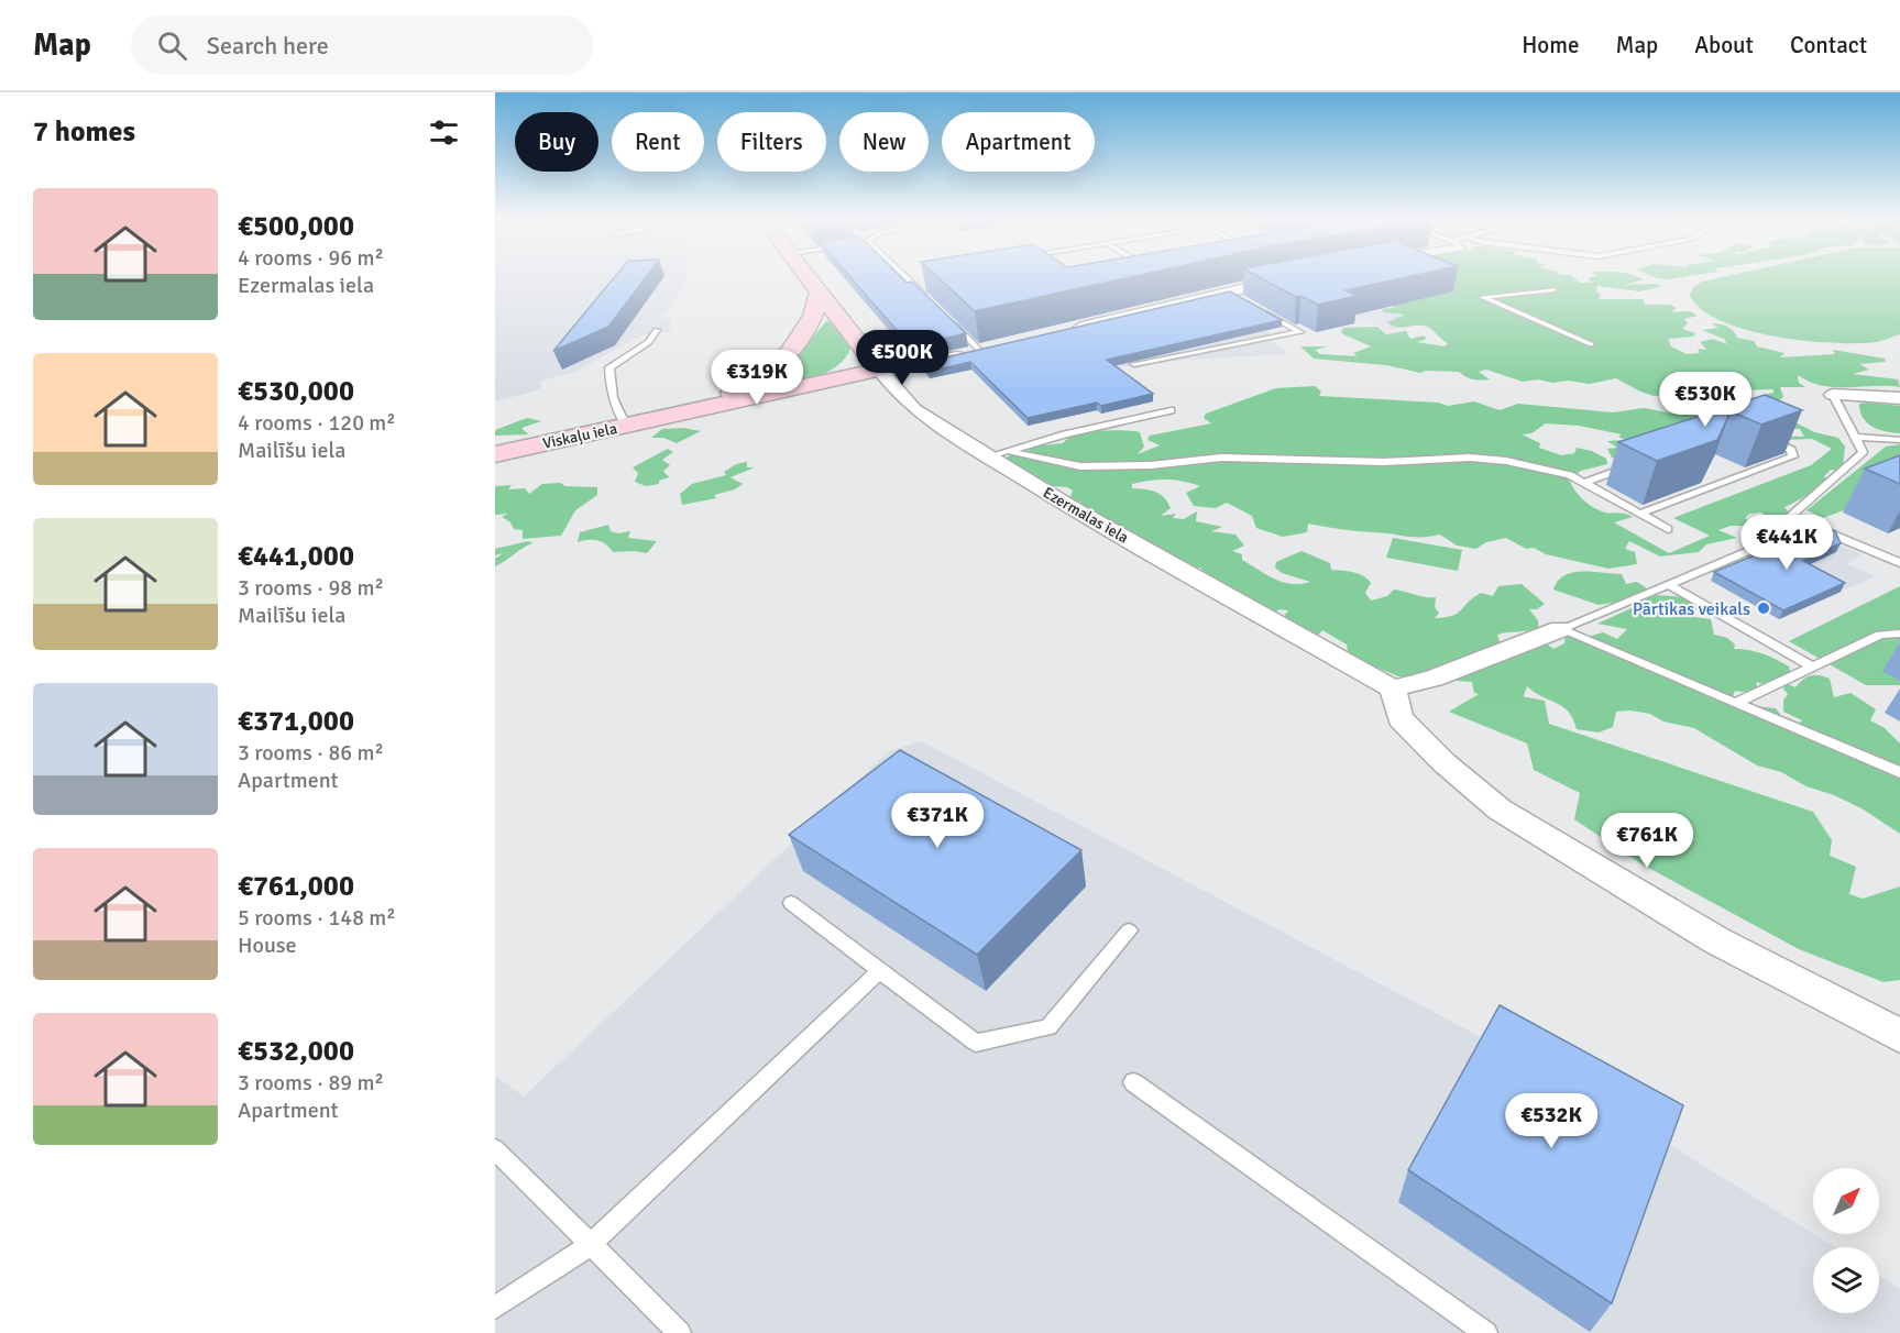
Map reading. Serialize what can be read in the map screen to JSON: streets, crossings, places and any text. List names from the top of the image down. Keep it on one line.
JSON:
{"streets":{"street":["Viskaļu iela","Ezermalas iela"]},"places":["Pārtikas veikals"],"north":"top right","page":{"header":"Map","search":"Search here","nav":["Home","Map","About","Contact"],"heading":"7 homes","chip":["Buy","Rent","Filters","New","Apartment"],"list":[{"name":"€500,000","note":"4 rooms · 96 m² · Ezermalas iela"},{"name":"€530,000","note":"4 rooms · 120 m² · Mailīšu iela"},{"name":"€441,000","note":"3 rooms · 98 m² · Mailīšu iela"},{"name":"€371,000","note":"3 rooms · 86 m² · Apartment"},{"name":"€761,000","note":"5 rooms · 148 m² · House"},{"name":"€532,000","note":"3 rooms · 89 m² · Apartment"}],"price":["€500K","€319K","€530K","€441K","€371K","€761K","€532K"]}}
